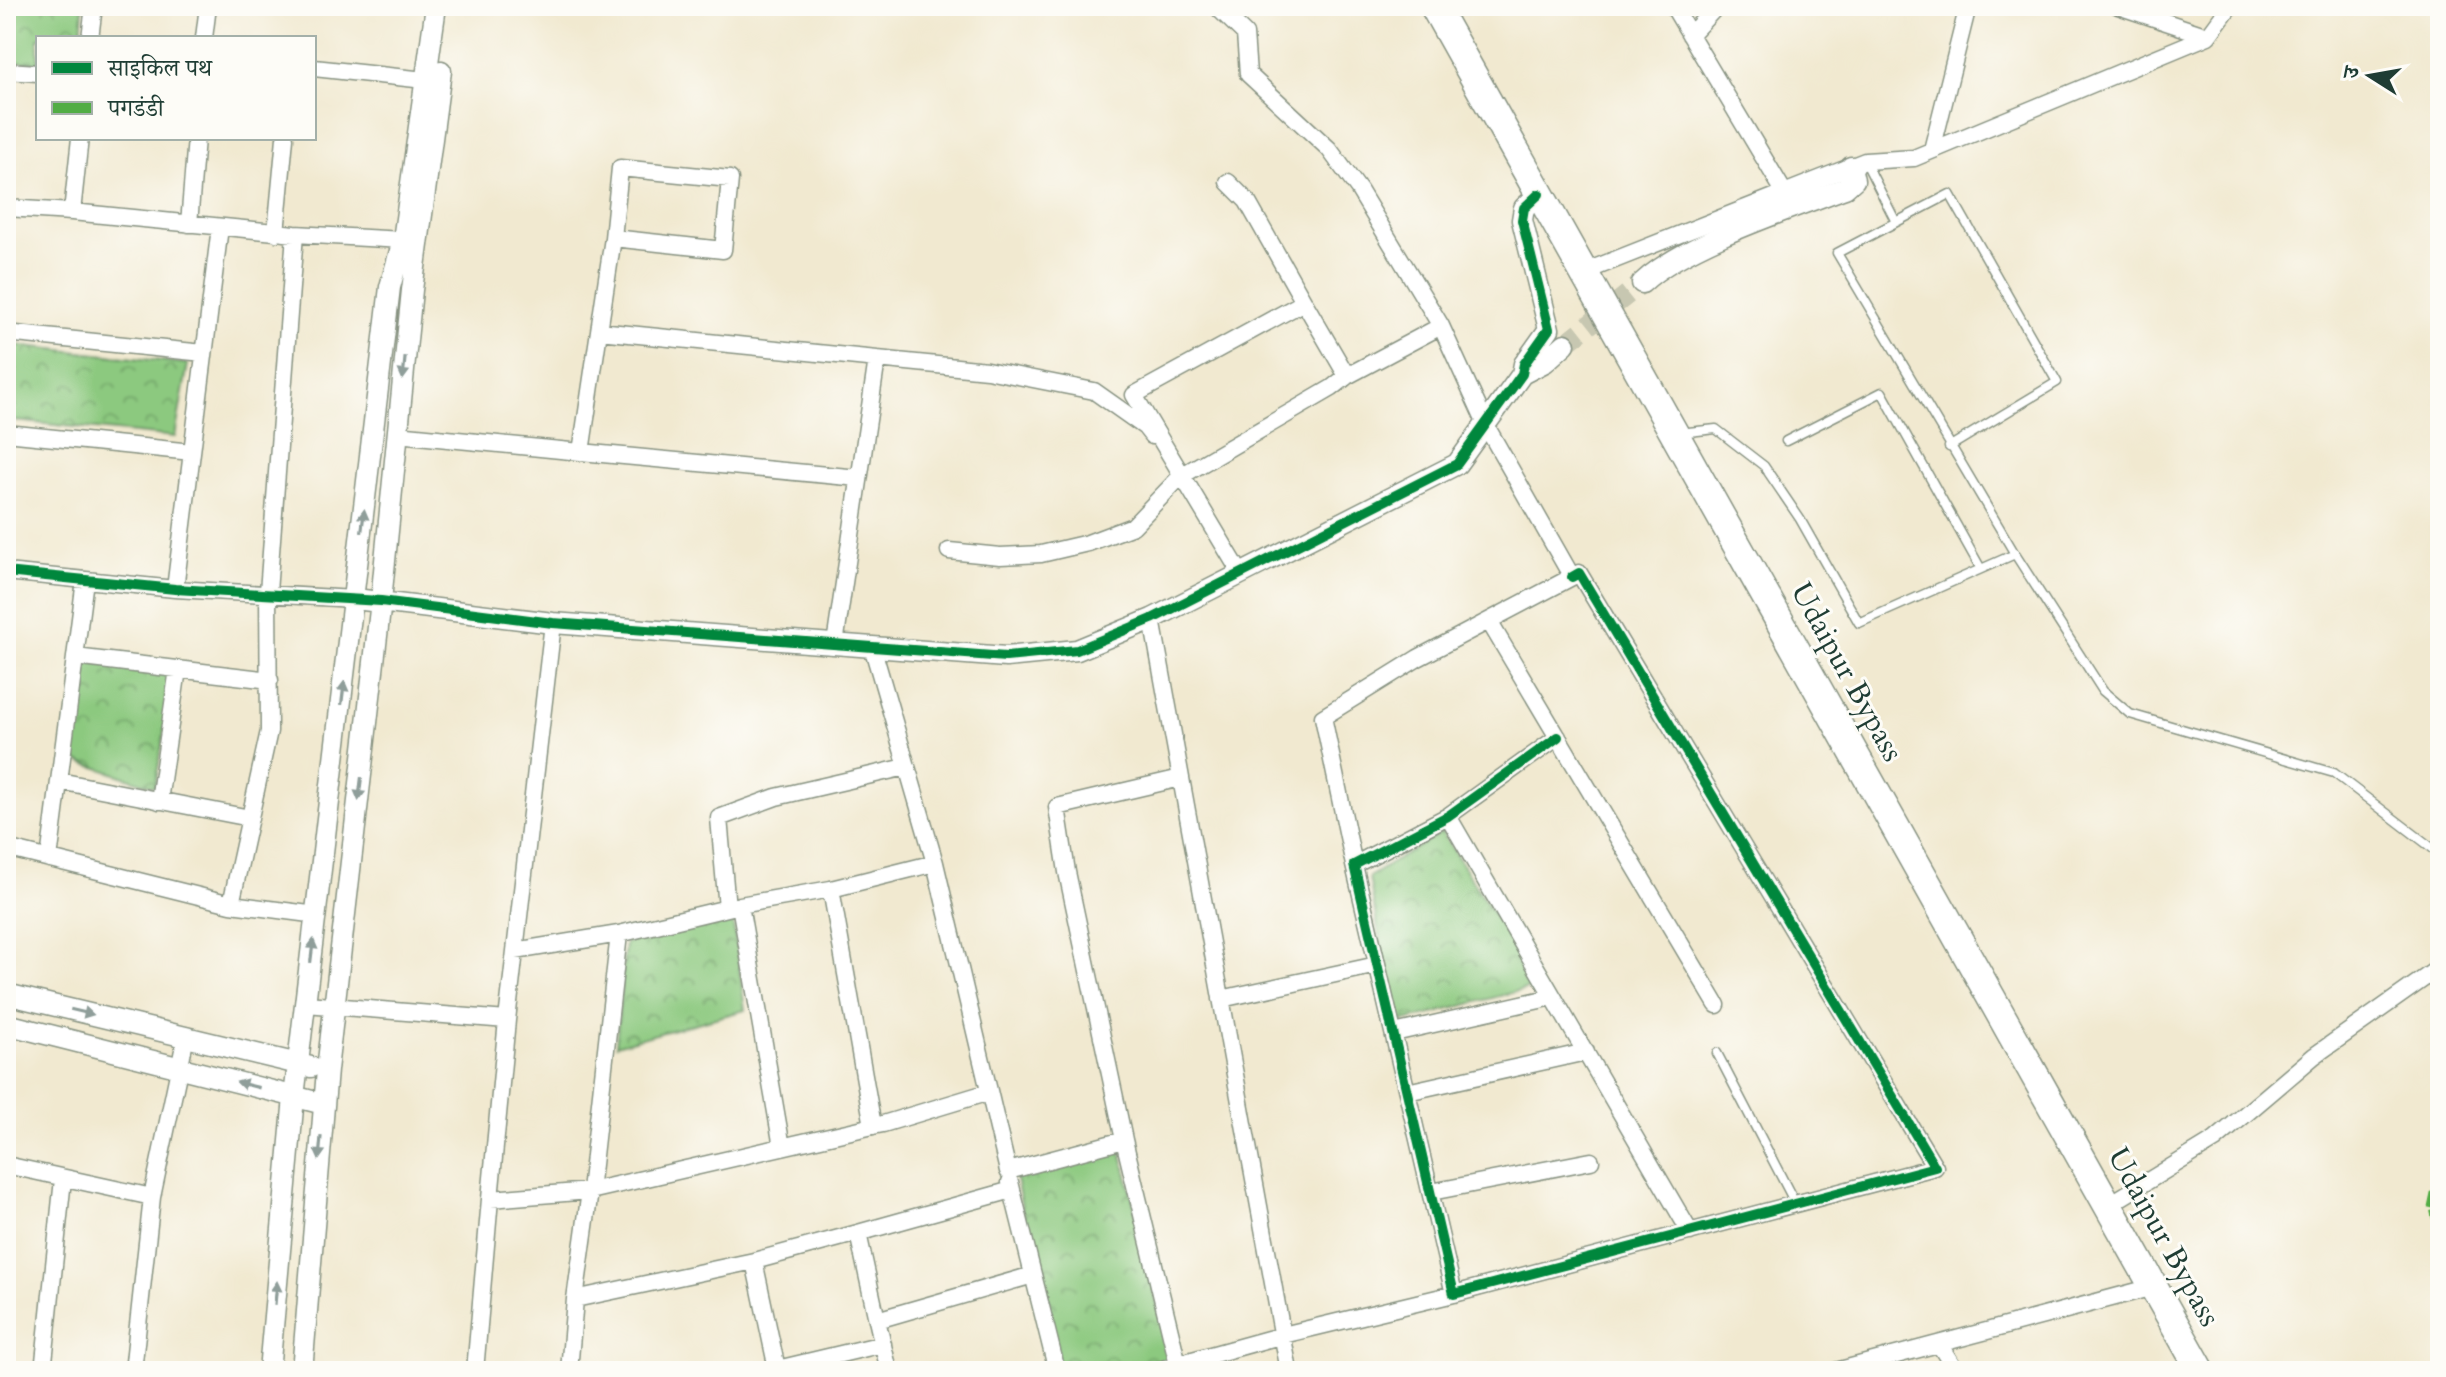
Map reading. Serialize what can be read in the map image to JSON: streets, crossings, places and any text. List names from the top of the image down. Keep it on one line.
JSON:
{"streets":{"highway":["Udaipur Bypass"]},"legend":["साइकिल पथ","पगडंडी"],"north":"left"}
